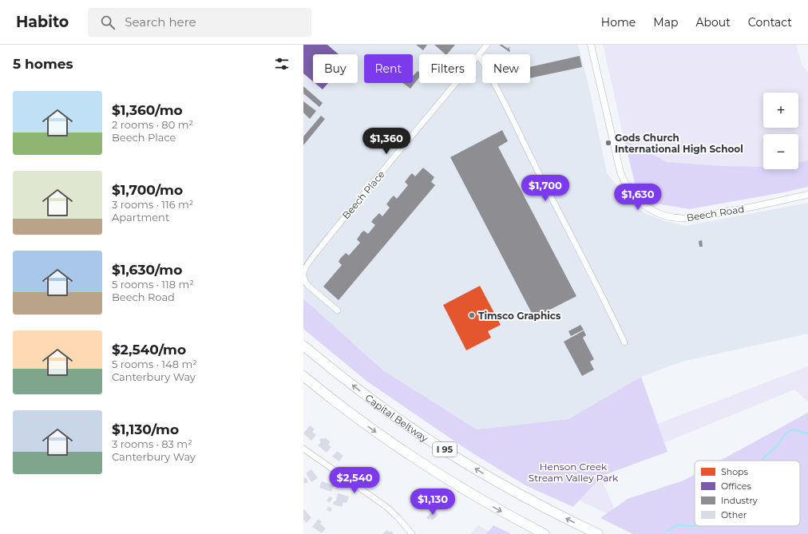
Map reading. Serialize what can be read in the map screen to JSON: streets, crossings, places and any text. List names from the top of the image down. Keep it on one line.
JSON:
{"streets":{"highway":["Capital Beltway","I 95"],"street":["Beech Place","Beech Road"]},"parks":["Henson Creek Stream Valley Park"],"places":["Gods Church International High School","Timsco Graphics"],"legend":["Shops","Offices","Industry","Other"],"page":{"header":"Habito","search":"Search here","nav":["Home","Map","About","Contact"],"heading":"5 homes","chip":["Buy","Rent","Filters","New"],"list":[{"name":"$1,360/mo","note":"2 rooms · 80 m² · Beech Place"},{"name":"$1,700/mo","note":"3 rooms · 116 m² · Apartment"},{"name":"$1,630/mo","note":"5 rooms · 118 m² · Beech Road"},{"name":"$2,540/mo","note":"5 rooms · 148 m² · Canterbury Way"},{"name":"$1,130/mo","note":"3 rooms · 83 m² · Canterbury Way"}],"map_buttons":["+","−"],"price":["$1,360","$1,700","$1,630","$2,540","$1,130"]}}
